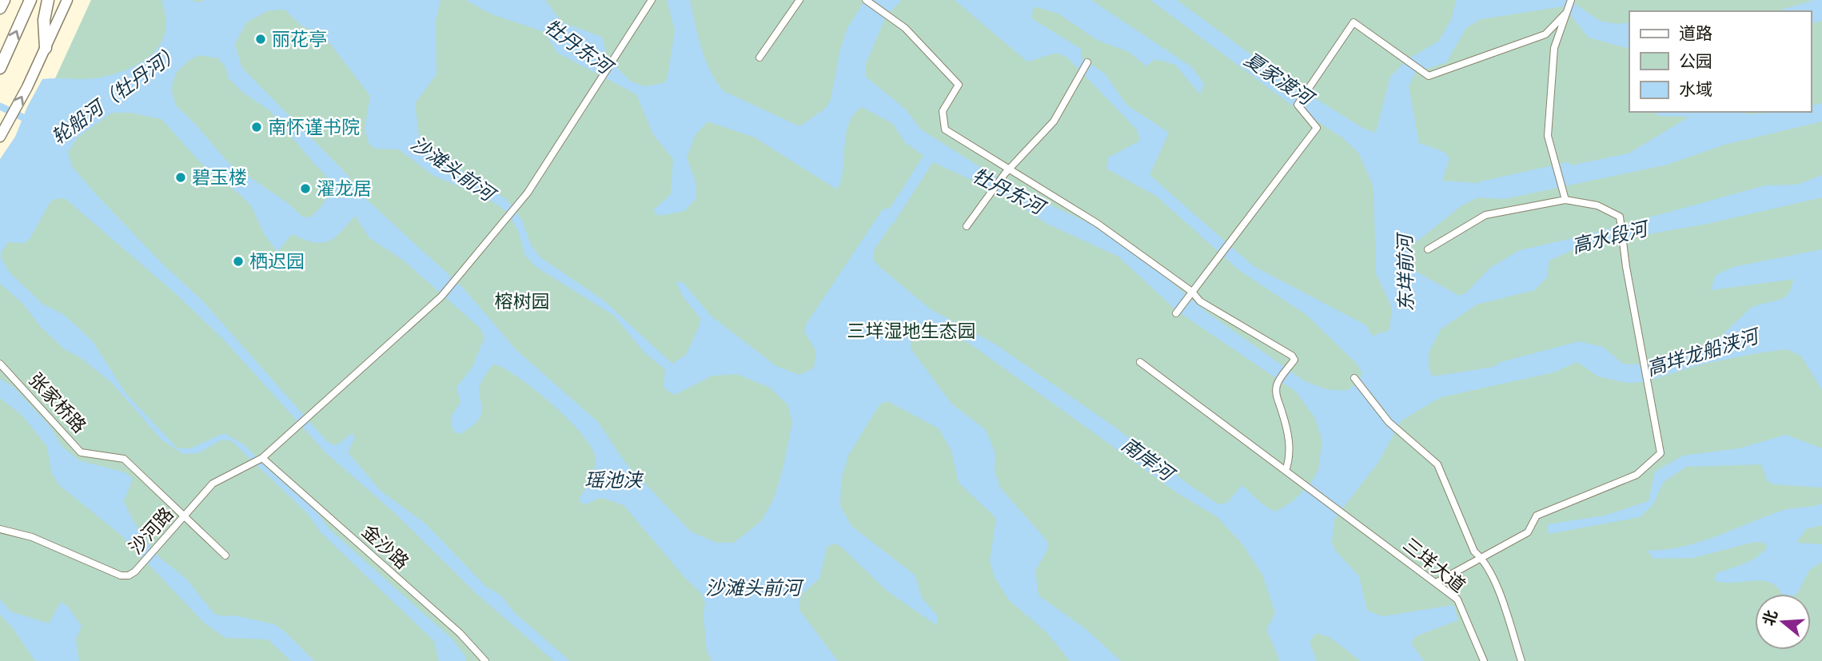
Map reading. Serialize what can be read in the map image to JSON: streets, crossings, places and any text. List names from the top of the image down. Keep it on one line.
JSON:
{"streets":{"street":["张家桥路","沙河路","金沙路","三垟大道"]},"crossings":[["张家桥路","沙河路"],["沙河路","金沙路"]],"water":["牡丹东河","夏家渡河","轮船河（牡丹河）","沙滩头前河","高水段河","东垟前河","高垟龙船浃河","南岸河","瑶池浃"],"parks":["榕树园","三垟湿地生态园"],"places":["丽花亭","南怀谨书院","碧玉楼","濯龙居","栖迟园"],"legend":["道路","公园","水域"],"north":"left"}
